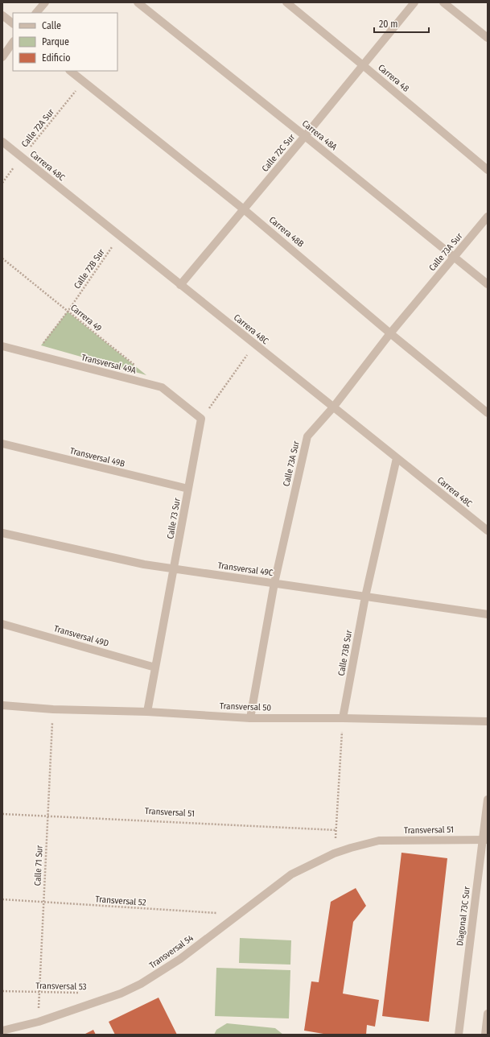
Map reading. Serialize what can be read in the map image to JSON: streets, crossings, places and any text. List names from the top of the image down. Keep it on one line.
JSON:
{"streets":{"street":["Carrera 48","Carrera 48A","Calle 72C Sur","Carrera 48C","Carrera 48B","Calle 73A Sur","Transversal 49A","Transversal 49B","Calle 73 Sur","Transversal 49C","Transversal 49D","Calle 73B Sur","Transversal 50","Transversal 51","Diagonal 73C Sur","Transversal 54"],"path":["Calle 72A Sur","Calle 72B Sur","Carrera 49","Calle 71 Sur","Transversal 52","Transversal 53"]},"crossings":[["Carrera 48","Calle 72C Sur"],["Calle 72A Sur","Carrera 48C"],["Calle 72A Sur","Carrera 48B"],["Carrera 48A","Calle 72C Sur"],["Carrera 48A","Calle 73A Sur"],["Calle 72C Sur","Carrera 48C"],["Calle 72C Sur","Carrera 48B"],["Carrera 48C","Calle 73A Sur"],["Carrera 48C","Calle 72B Sur"],["Carrera 48C","Calle 73B Sur"],["Carrera 48B","Calle 73A Sur"],["Calle 73A Sur","Transversal 49C"],["Calle 73A Sur","Transversal 50"],["Calle 72B Sur","Carrera 49"],["Calle 72B Sur","Transversal 49A"],["Transversal 49A","Calle 73 Sur"],["Transversal 49B","Calle 73 Sur"],["Calle 73 Sur","Transversal 49C"],["Calle 73 Sur","Transversal 49D"],["Calle 73 Sur","Transversal 50"],["Transversal 49C","Calle 73B Sur"],["Calle 73B Sur","Transversal 50"],["Transversal 50","Calle 71 Sur"],["Transversal 51","Calle 71 Sur"],["Transversal 51","Diagonal 73C Sur"],["Transversal 51","Transversal 54"],["Calle 71 Sur","Transversal 52"],["Calle 71 Sur","Transversal 54"],["Calle 71 Sur","Transversal 53"],["Transversal 52","Transversal 54"]],"legend":["Calle","Parque","Edificio"],"scale_bar":"20 m"}
